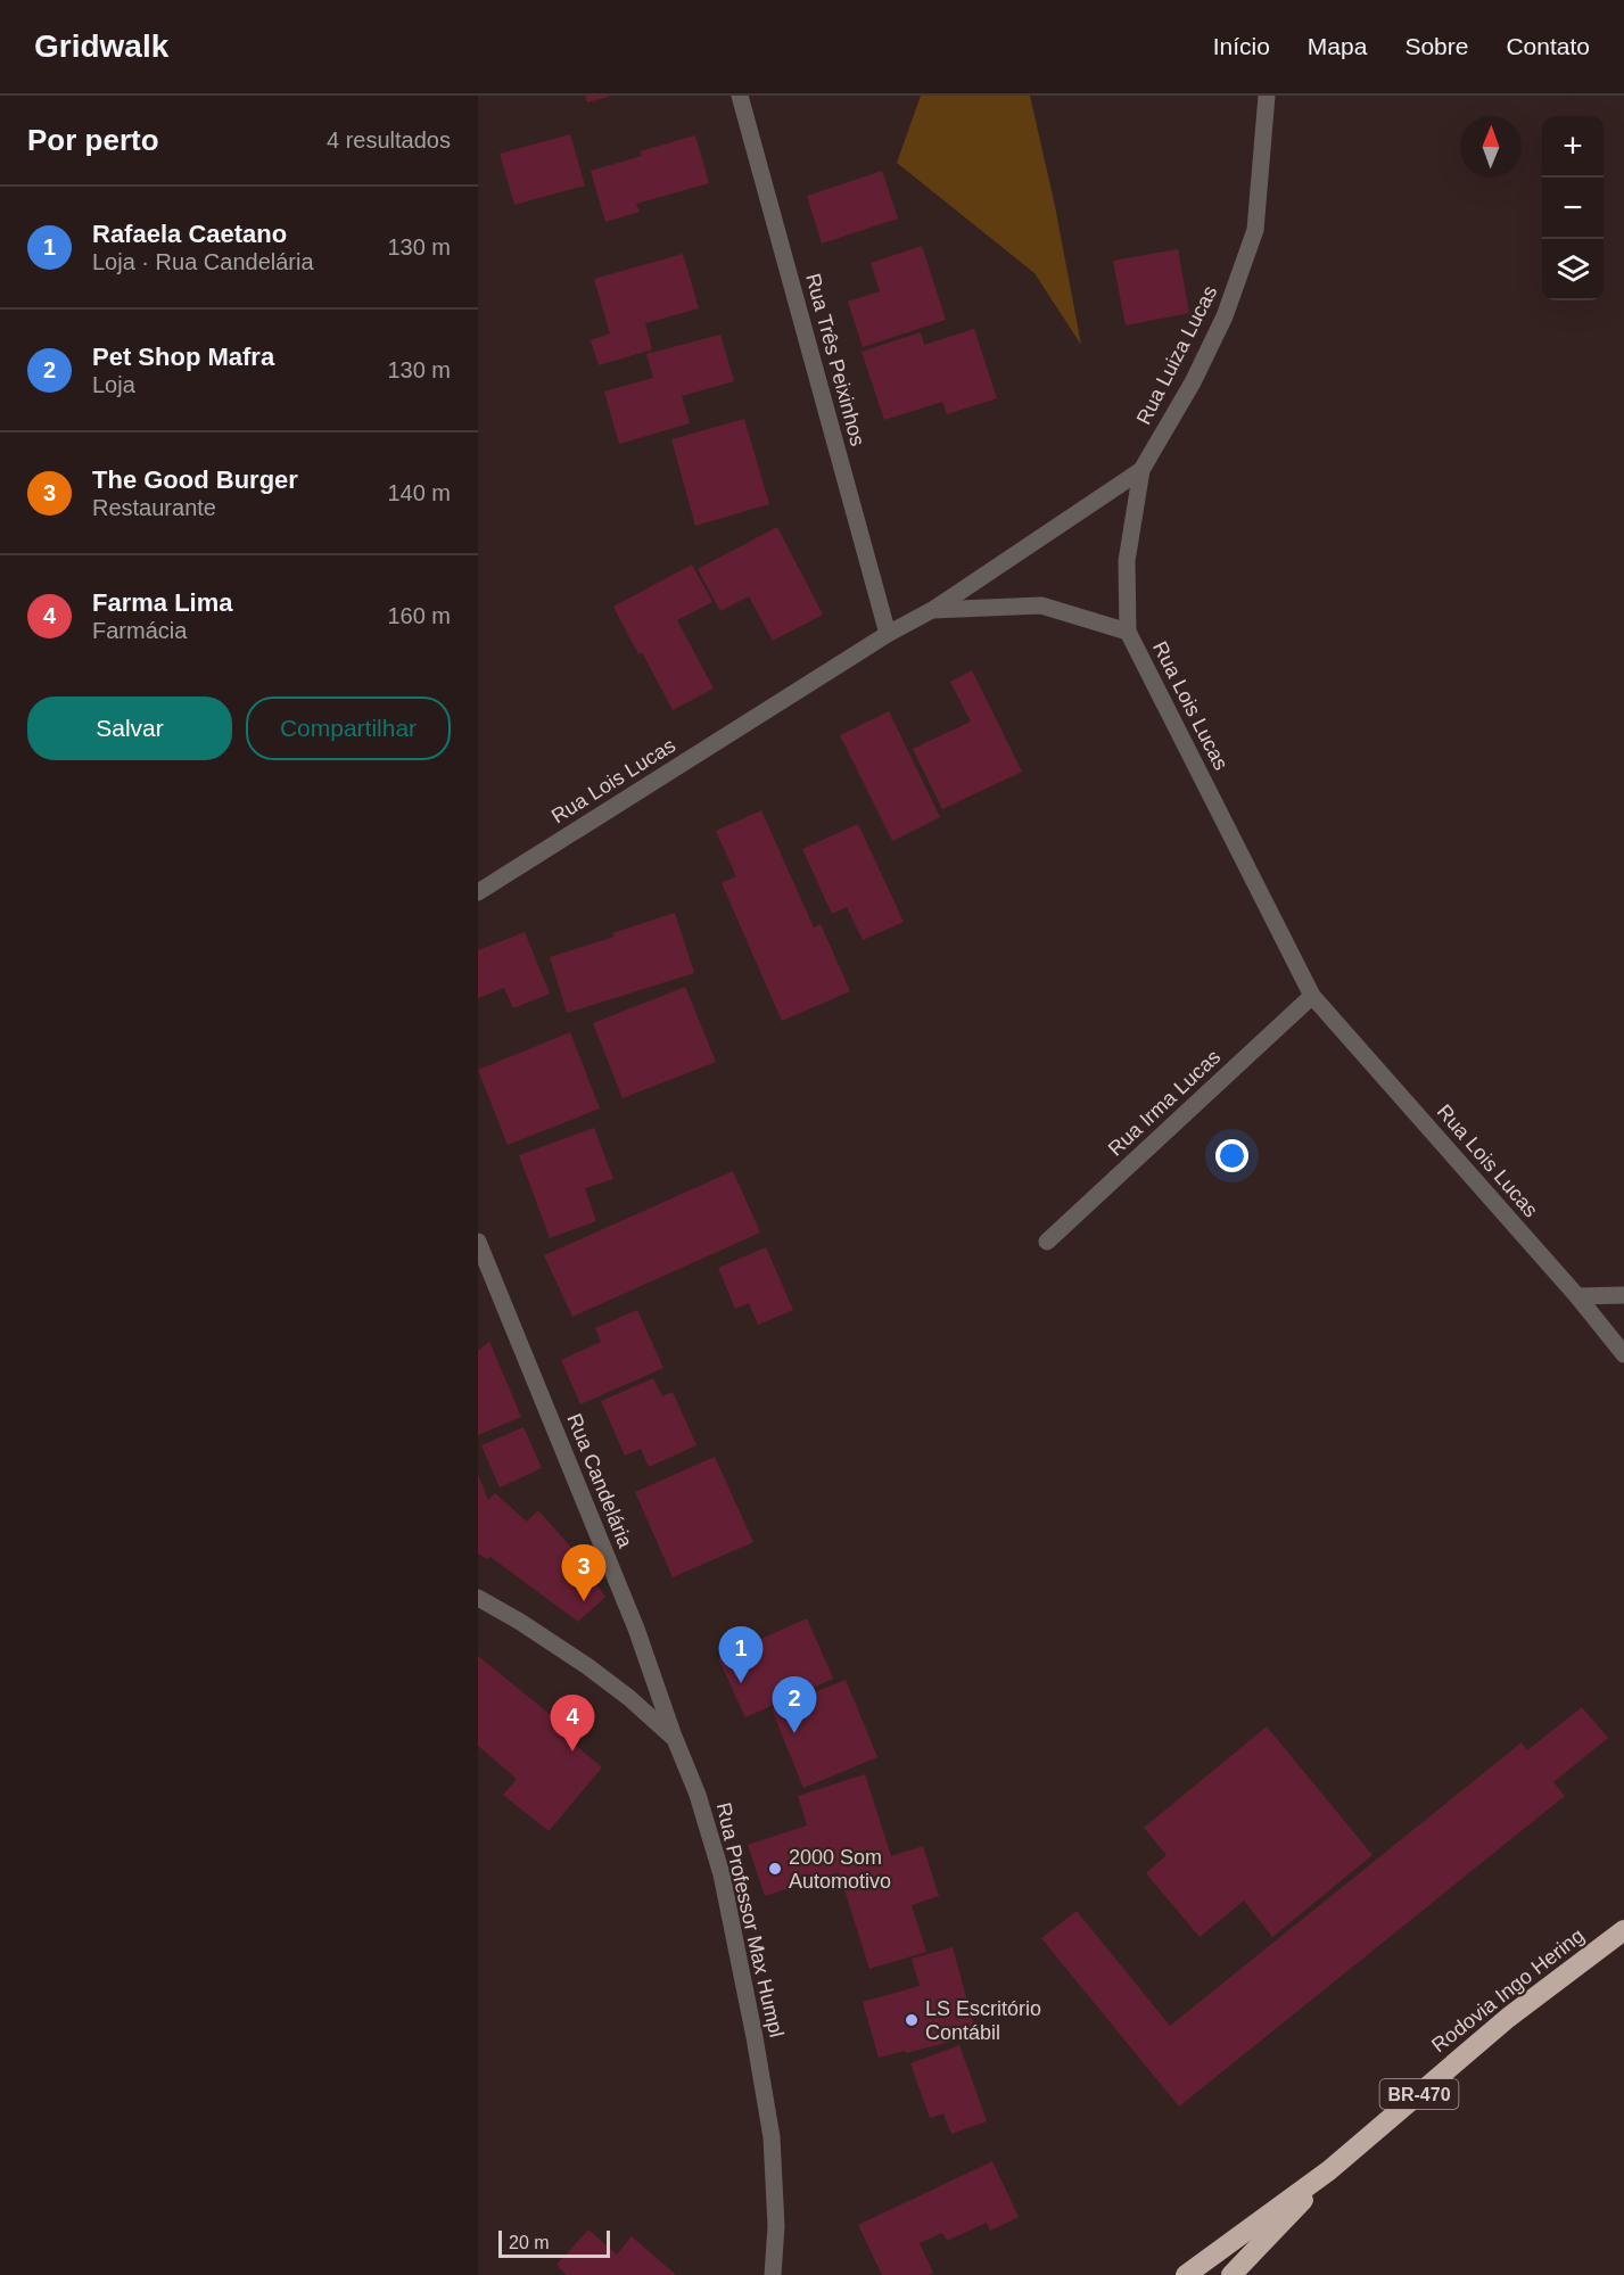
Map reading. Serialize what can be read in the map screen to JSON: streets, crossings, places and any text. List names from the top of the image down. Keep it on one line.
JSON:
{"streets":{"highway":["Rodovia Ingo Hering","BR-470"],"street":["Rua Luiza Lucas","Rua Três Peixinhos","Rua Lois Lucas","Rua Irma Lucas","Rua Candelária","Rua Professor Max Humpl"]},"crossings":[["Rua Luiza Lucas","Rua Lois Lucas"],["Rua Três Peixinhos","Rua Lois Lucas"],["Rua Lois Lucas","Rua Irma Lucas"],["Rua Candelária","Rua Professor Max Humpl"]],"places":["2000 Som Automotivo","LS Escritório Contábil"],"scale_bar":"20 m","north":"top","page":{"header":"Gridwalk","nav":["Início","Mapa","Sobre","Contato"],"heading":["Por perto","4 resultados"],"map_buttons":["+","−"],"list":[{"mark":"1","name":"Rafaela Caetano","note":"Loja · Rua Candelária","value":"130 m"},{"mark":"2","name":"Pet Shop Mafra","note":"Loja","value":"130 m"},{"mark":"3","name":"The Good Burger","note":"Restaurante","value":"140 m"},{"mark":"4","name":"Farma Lima","note":"Farmácia","value":"160 m"}],"buttons":["Salvar","Compartilhar"],"pins":["3","1","2","4"],"scale":"20 m"}}
